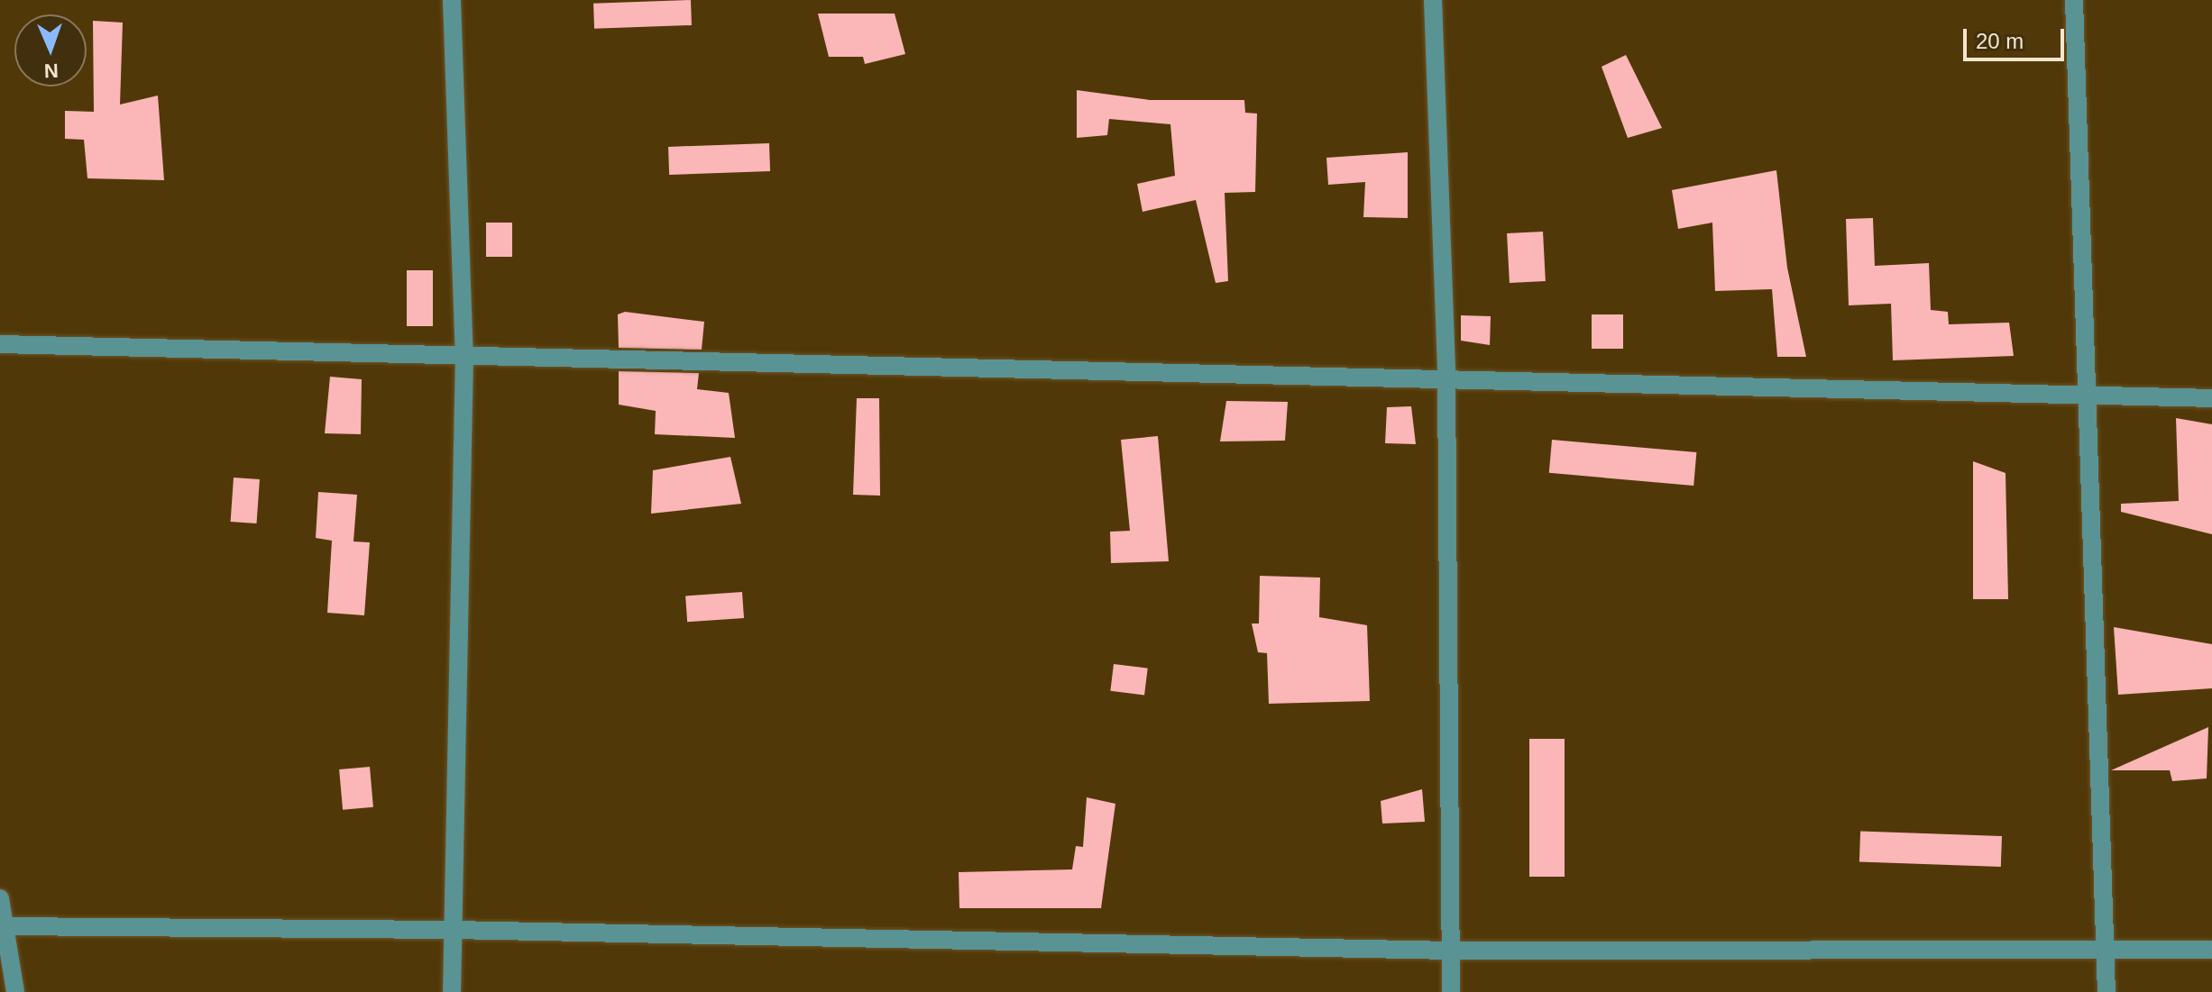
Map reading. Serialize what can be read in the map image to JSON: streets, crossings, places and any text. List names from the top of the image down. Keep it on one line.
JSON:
{"scale_bar":"20 m","north":"bottom"}
